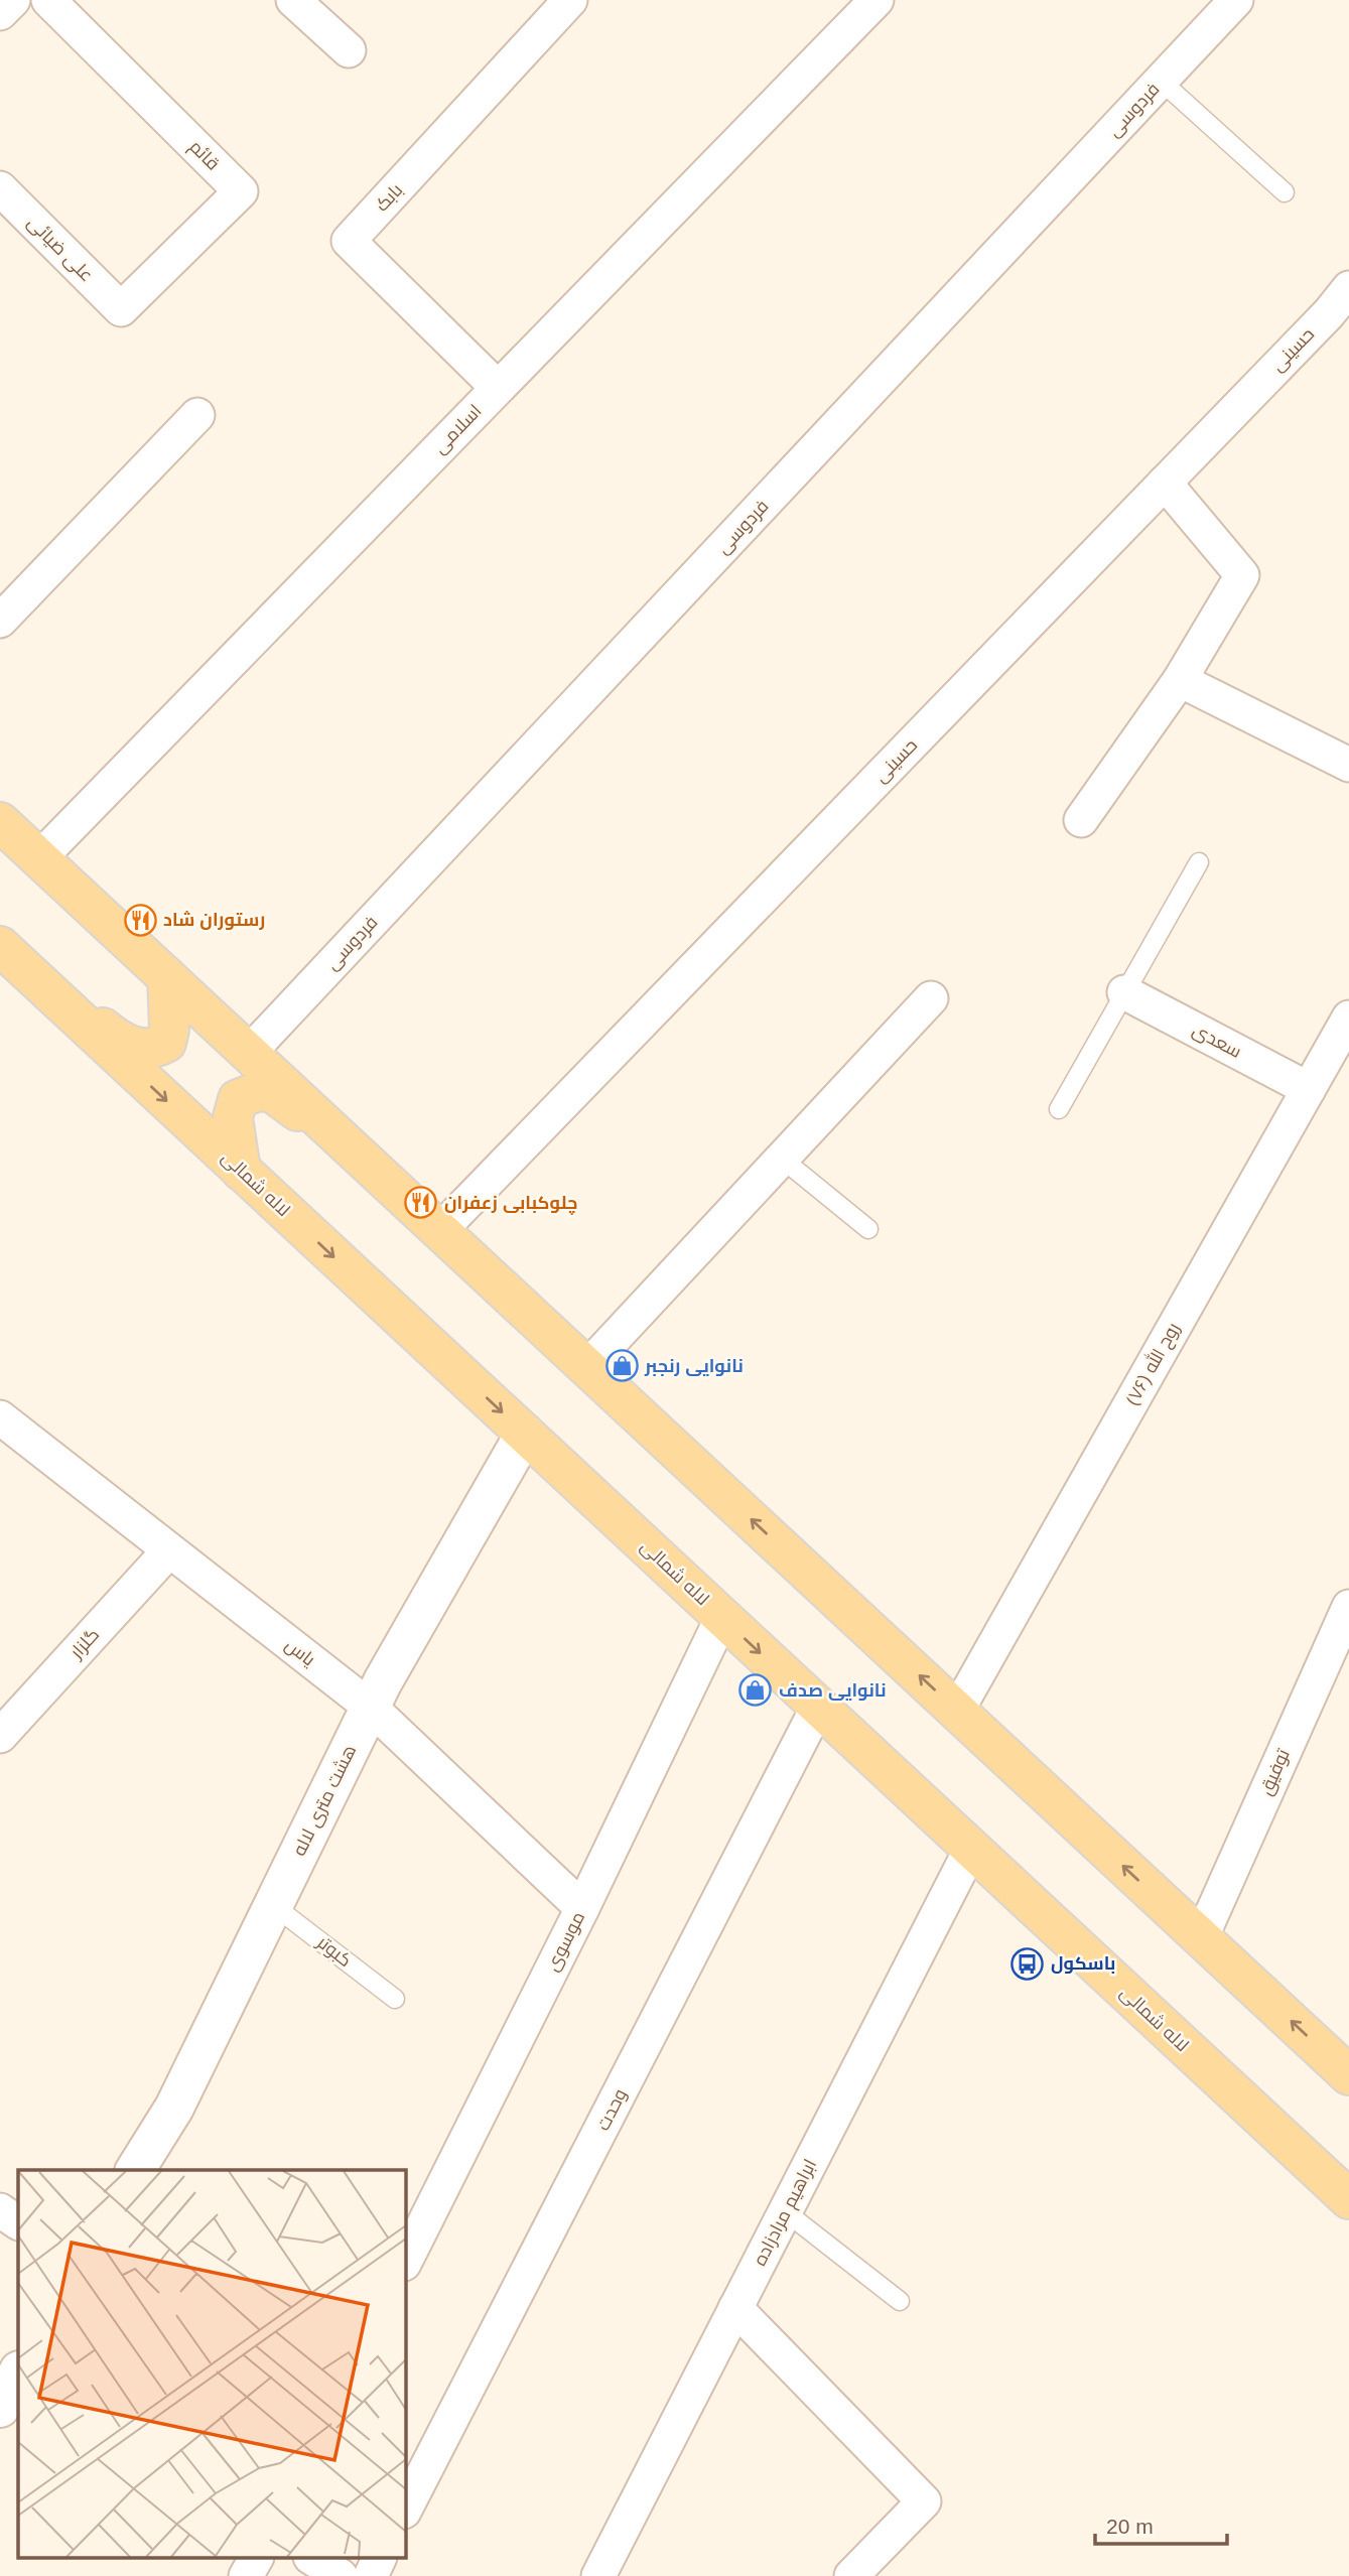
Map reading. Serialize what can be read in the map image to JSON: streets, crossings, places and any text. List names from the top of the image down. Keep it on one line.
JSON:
{"streets":{"main road":["لاله شمالی"],"street":["فردوسی","قائم","بابک","علی ضیائی","حسینی","اسلامی","سعدی","روح الله (۷۶)","گلزار","یاس","توفیق","هشت متری لاله","موسوی","وحدت","ابراهیم مرادزاده"],"lane":["کبوتر"]},"crossings":[["قائم","علی ضیائی"],["بابک","اسلامی"],["سعدی","روح الله (۷۶)"],["لاله شمالی","هشت متری لاله"],["لاله شمالی","موسوی"],["لاله شمالی","وحدت"],["لاله شمالی","ابراهیم مرادزاده"],["گلزار","یاس"],["یاس","هشت متری لاله"],["یاس","موسوی"],["هشت متری لاله","کبوتر"]],"places":{"restaurant":["رستوران شاد","چلوکبابی زعفران"],"shop":["نانوایی رنجبر","نانوایی صدف"],"bus stop":["باسکول"]},"scale_bar":"20 m"}
